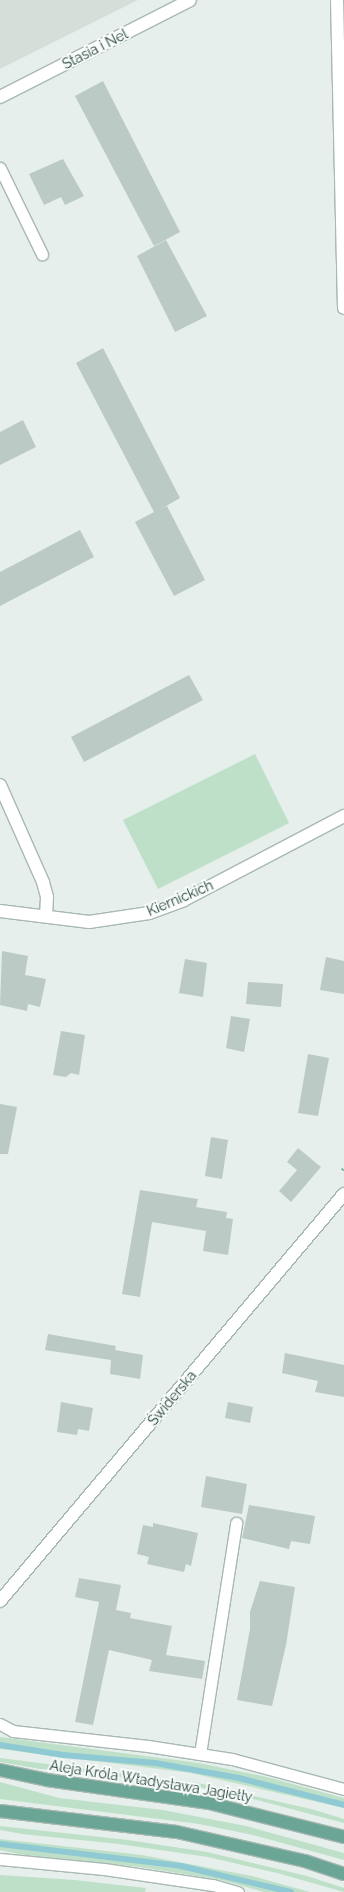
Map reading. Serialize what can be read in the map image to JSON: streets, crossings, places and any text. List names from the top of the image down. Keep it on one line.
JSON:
{"streets":{"main road":["Aleja Króla Władysława Jagiełły"],"street":["Stasia i Nel","Kiernickich","Świderska"]}}
